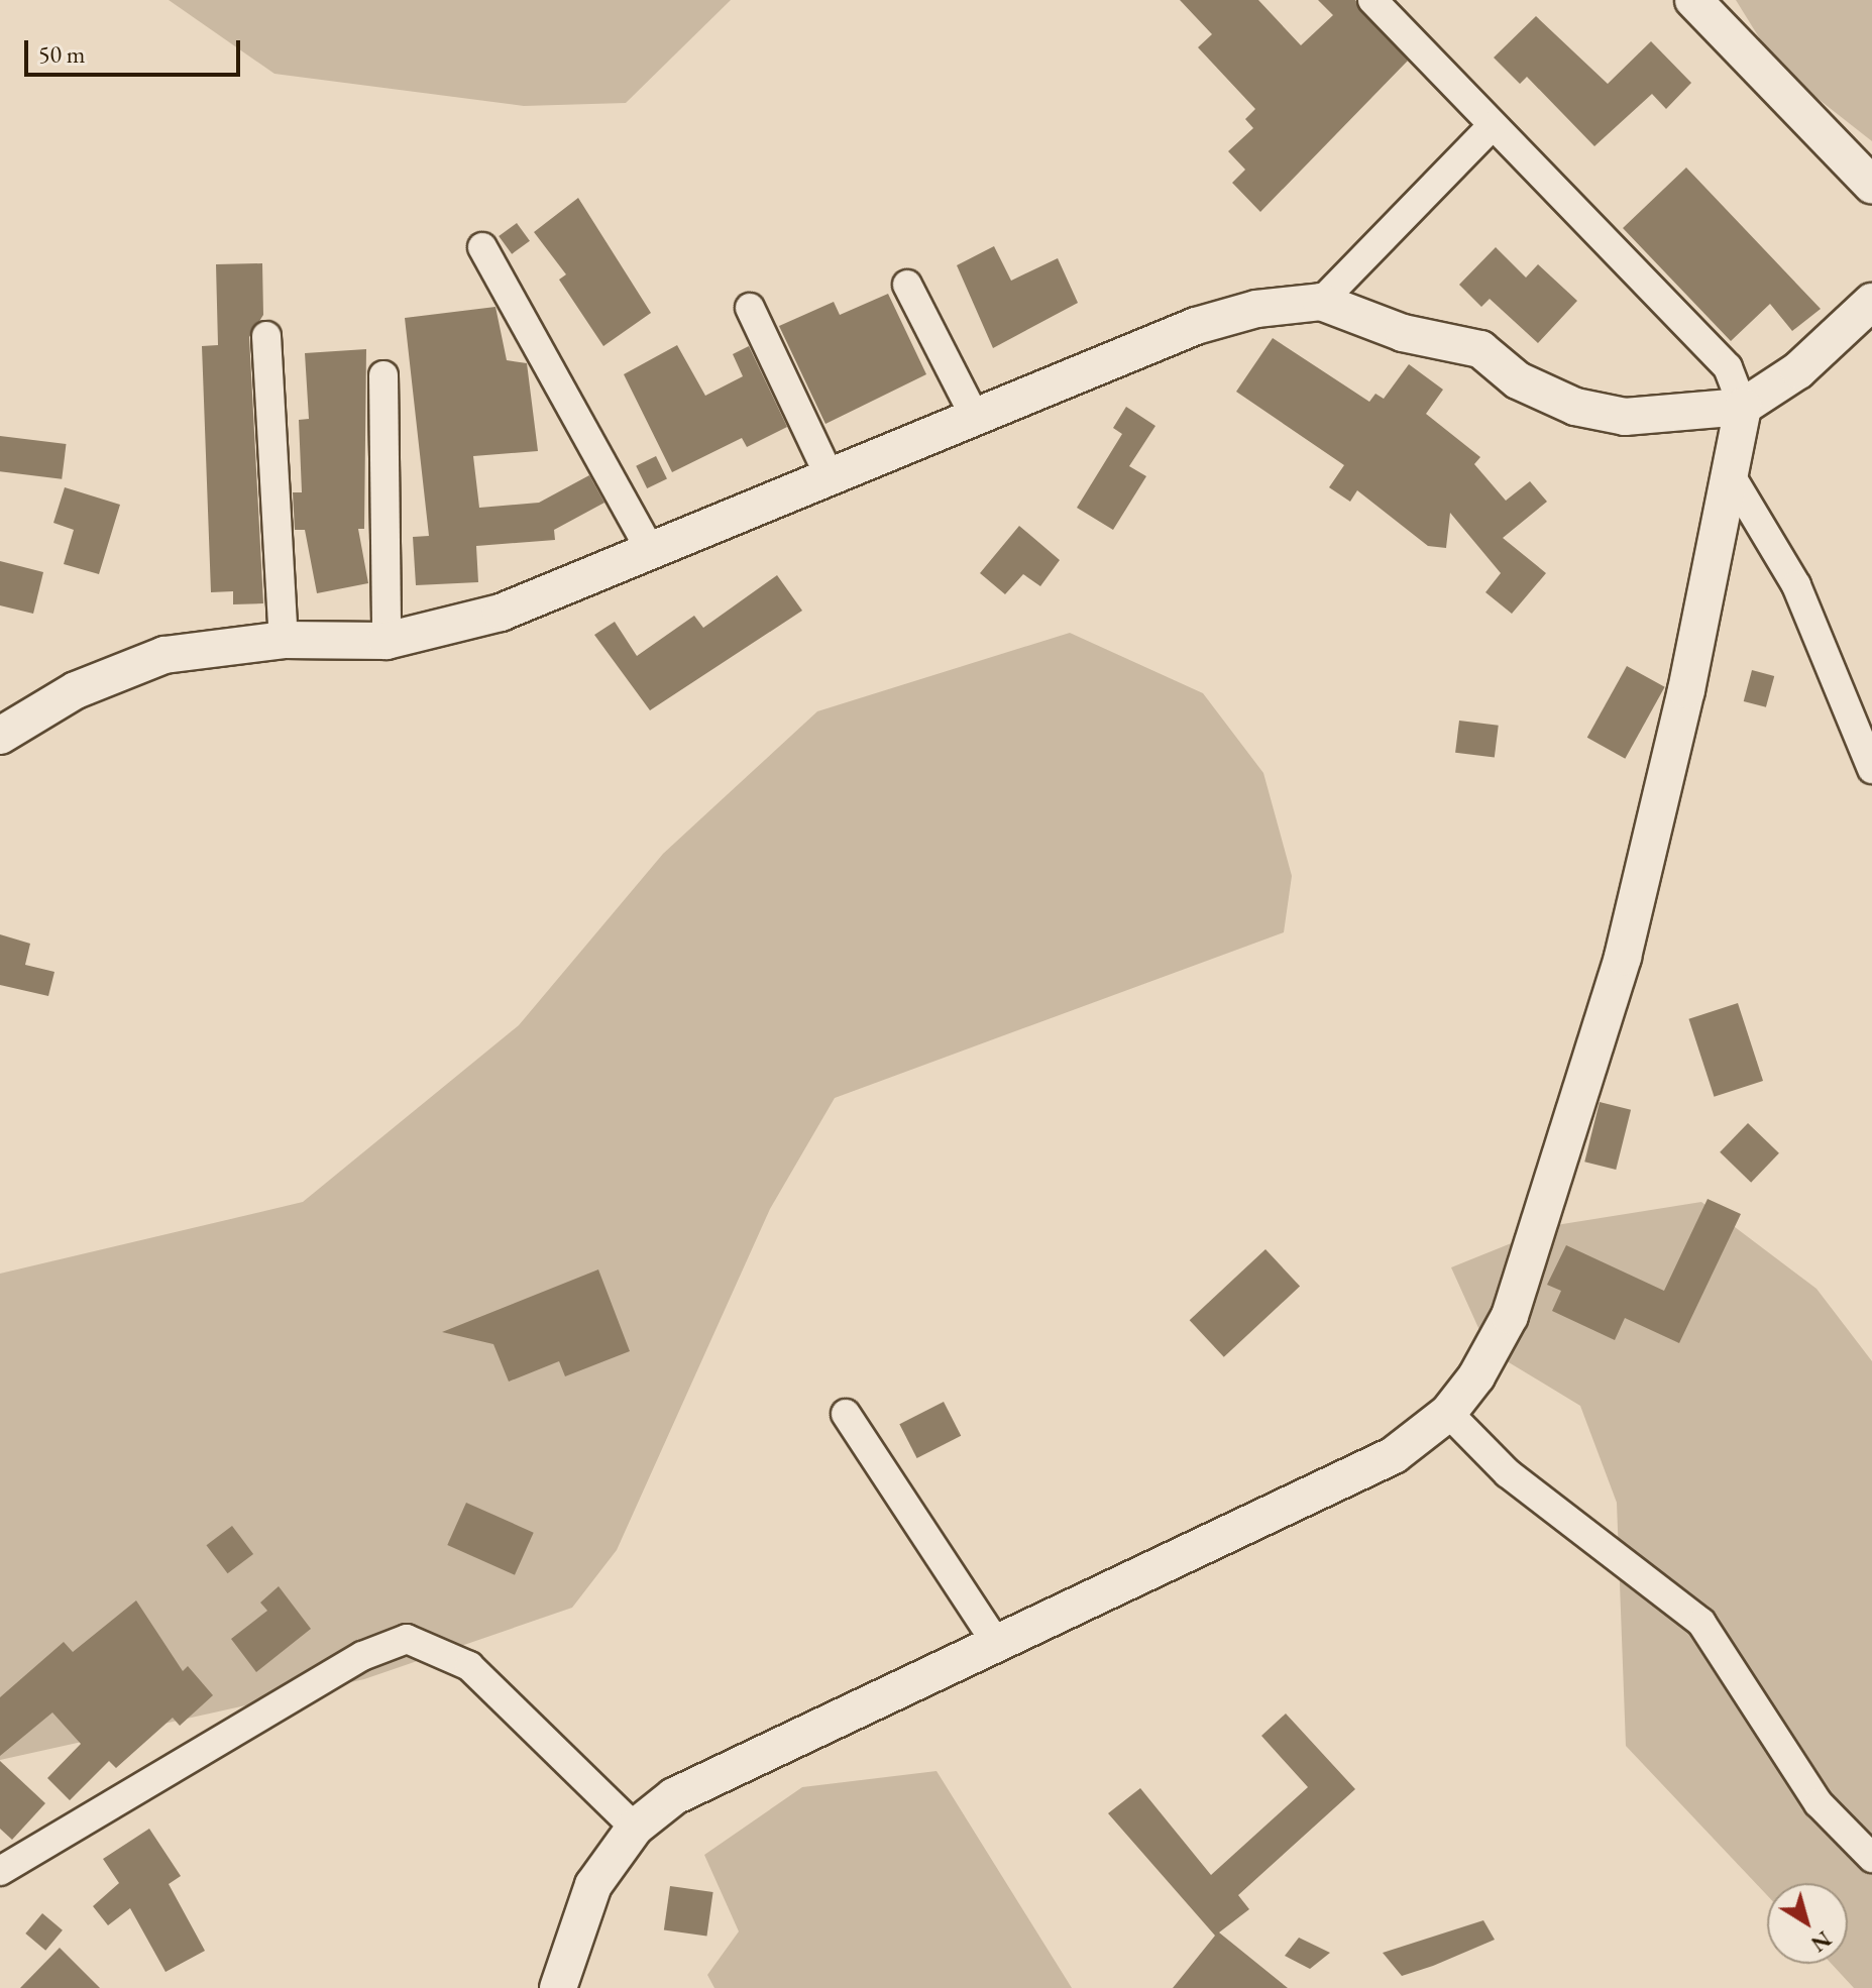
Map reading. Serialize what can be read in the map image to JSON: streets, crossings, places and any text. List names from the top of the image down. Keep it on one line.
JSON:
{"scale_bar":"50 m","north":"bottom right"}
